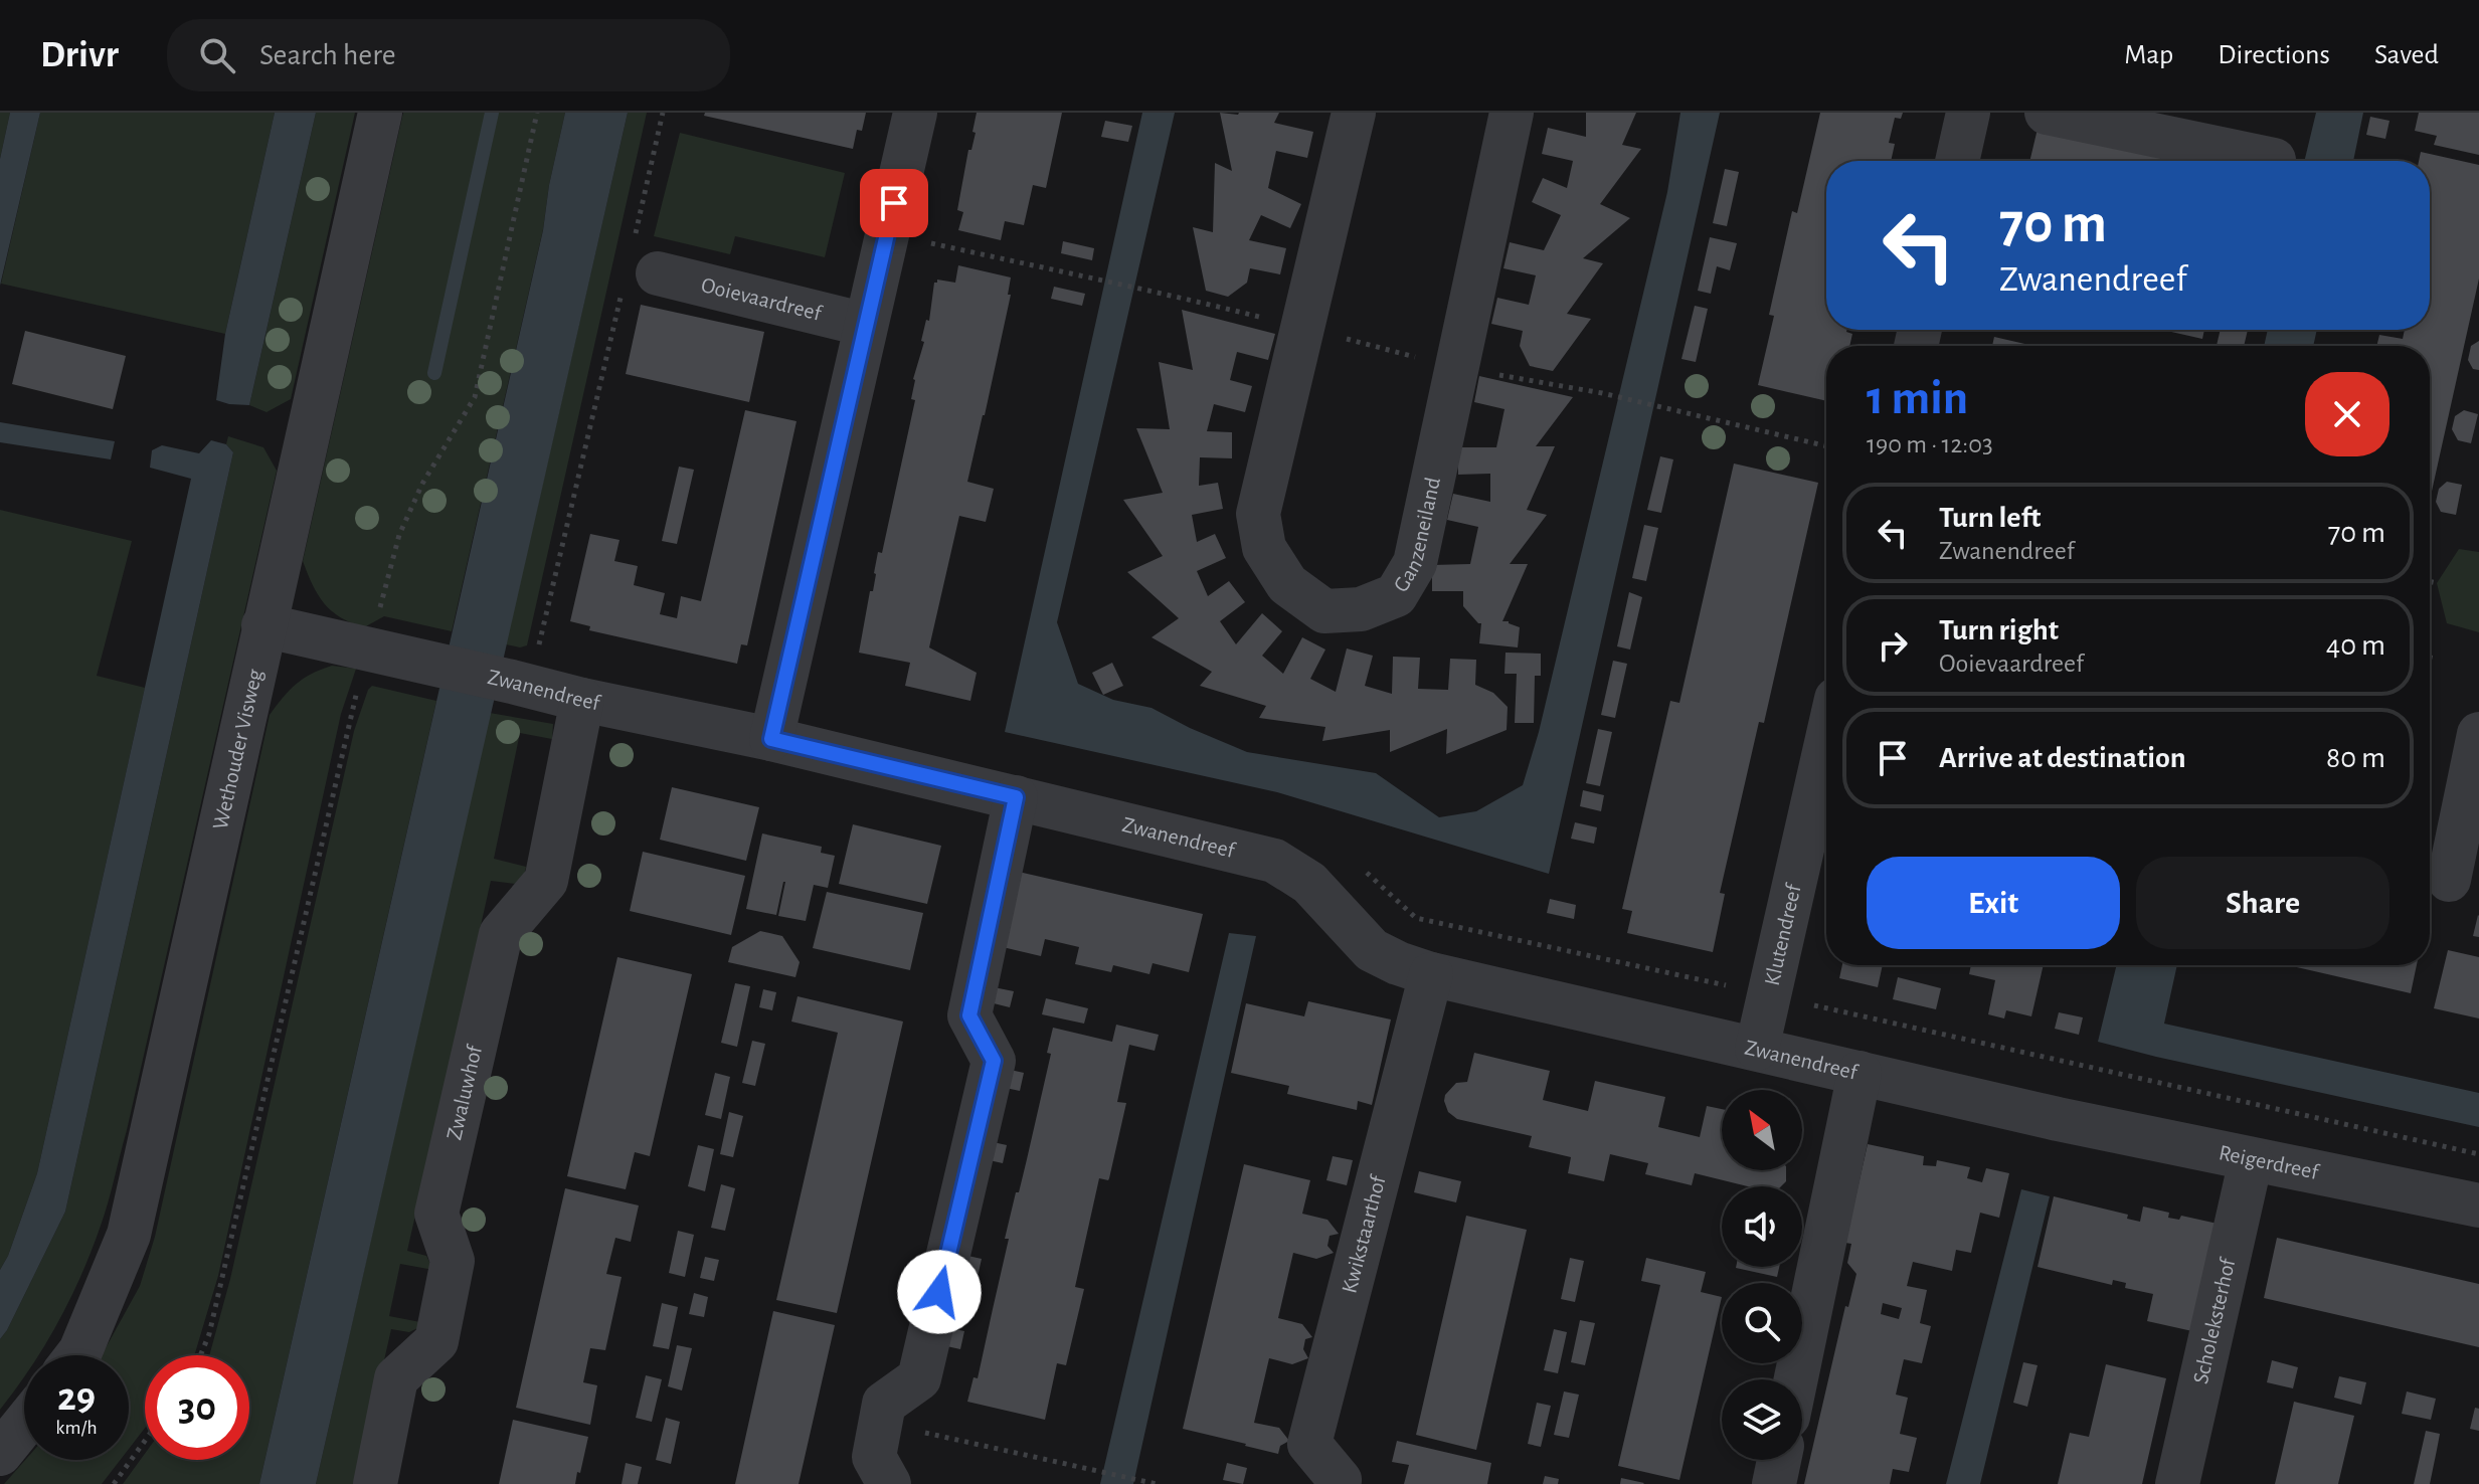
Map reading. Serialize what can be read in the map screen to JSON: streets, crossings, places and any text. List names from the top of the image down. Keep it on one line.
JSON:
{"streets":{"street":["Ooievaardreef","Ganzeneiland","Zwanendreef","Wethouder Visweg","Klutendreef","Zwaluwhof","Reigerdreef","Kwikstaarthof","Scholeksterhof"]},"crossings":[["Zwanendreef","Wethouder Visweg"],["Zwanendreef","Klutendreef"],["Zwanendreef","Zwaluwhof"],["Zwanendreef","Reigerdreef"],["Zwanendreef","Kwikstaarthof"],["Reigerdreef","Scholeksterhof"]],"north":"top left","page":{"header":"Drivr","search":"Search here","nav":["Map","Directions","Saved"],"turn":["70 m","Zwanendreef"],"heading":["1 min","190 m · 12:03"],"list":[{"name":"Turn left","note":"Zwanendreef","value":"70 m"},{"name":"Turn right","note":"Ooievaardreef","value":"40 m"},{"name":"Arrive at destination","value":"80 m"}],"buttons":["Exit","Share"],"speed":"29 km/h","limit":"30"}}
